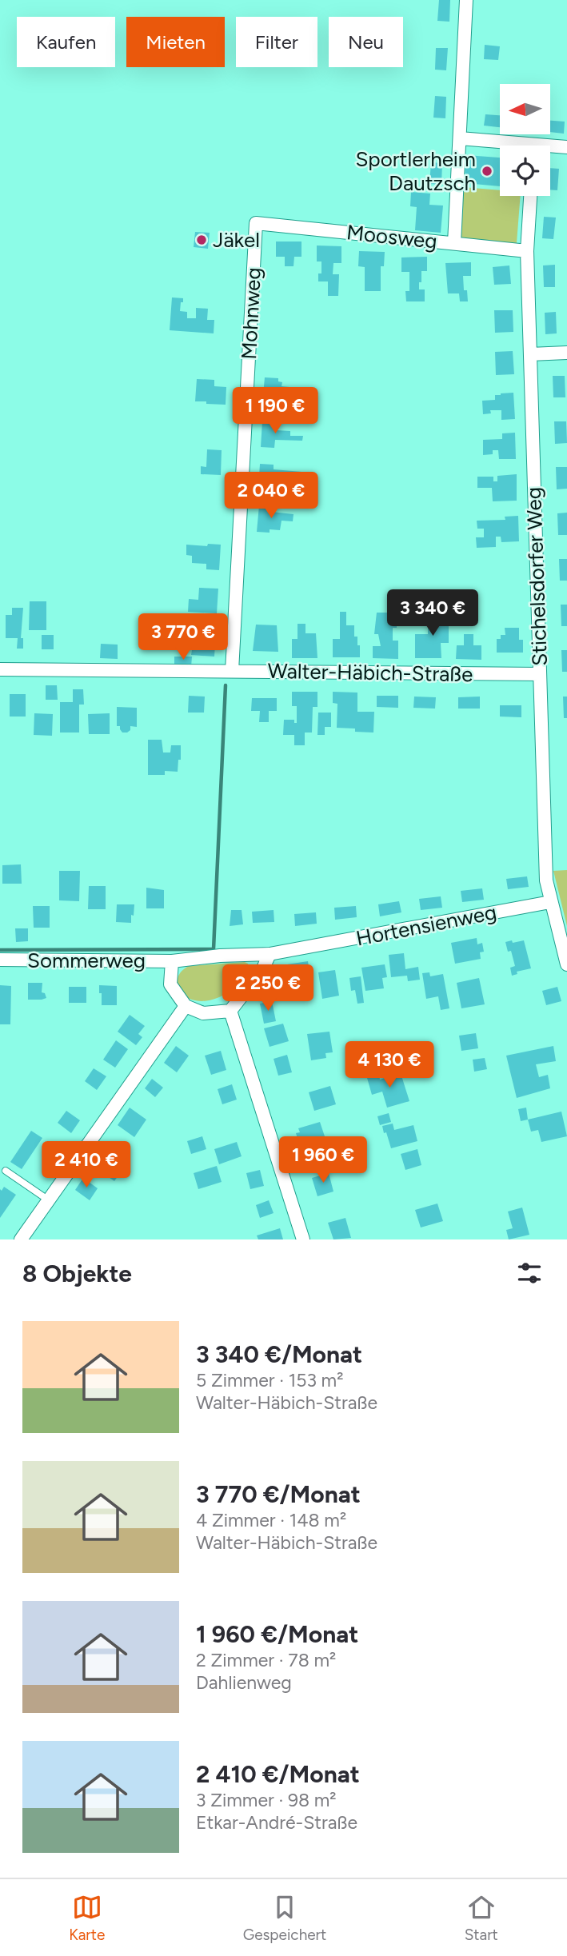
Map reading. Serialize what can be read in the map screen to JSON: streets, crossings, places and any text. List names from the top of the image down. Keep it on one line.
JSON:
{"streets":{"street":["Moosweg","Mohnweg","Stichelsdorfer Weg","Walter-Häbich-Straße","Hortensienweg","Sommerweg"]},"crossings":[["Moosweg","Mohnweg"],["Moosweg","Stichelsdorfer Weg"],["Mohnweg","Walter-Häbich-Straße"],["Stichelsdorfer Weg","Walter-Häbich-Straße"],["Stichelsdorfer Weg","Hortensienweg"],["Hortensienweg","Sommerweg"]],"places":["Sportlerheim Dautzsch","Jäkel"],"north":"left","page":{"chip":["Kaufen","Mieten","Filter","Neu"],"price":["1 190 €","2 040 €","3 340 €","3 770 €","2 250 €","4 130 €","1 960 €","2 410 €"],"heading":"8 Objekte","list":[{"name":"3 340 €/Monat","note":"5 Zimmer · 153 m² · Walter-Häbich-Straße"},{"name":"3 770 €/Monat","note":"4 Zimmer · 148 m² · Walter-Häbich-Straße"},{"name":"1 960 €/Monat","note":"2 Zimmer · 78 m² · Dahlienweg"},{"name":"2 410 €/Monat","note":"3 Zimmer · 98 m² · Etkar-André-Straße"}],"tabs":["Karte","Gespeichert","Start"]}}
